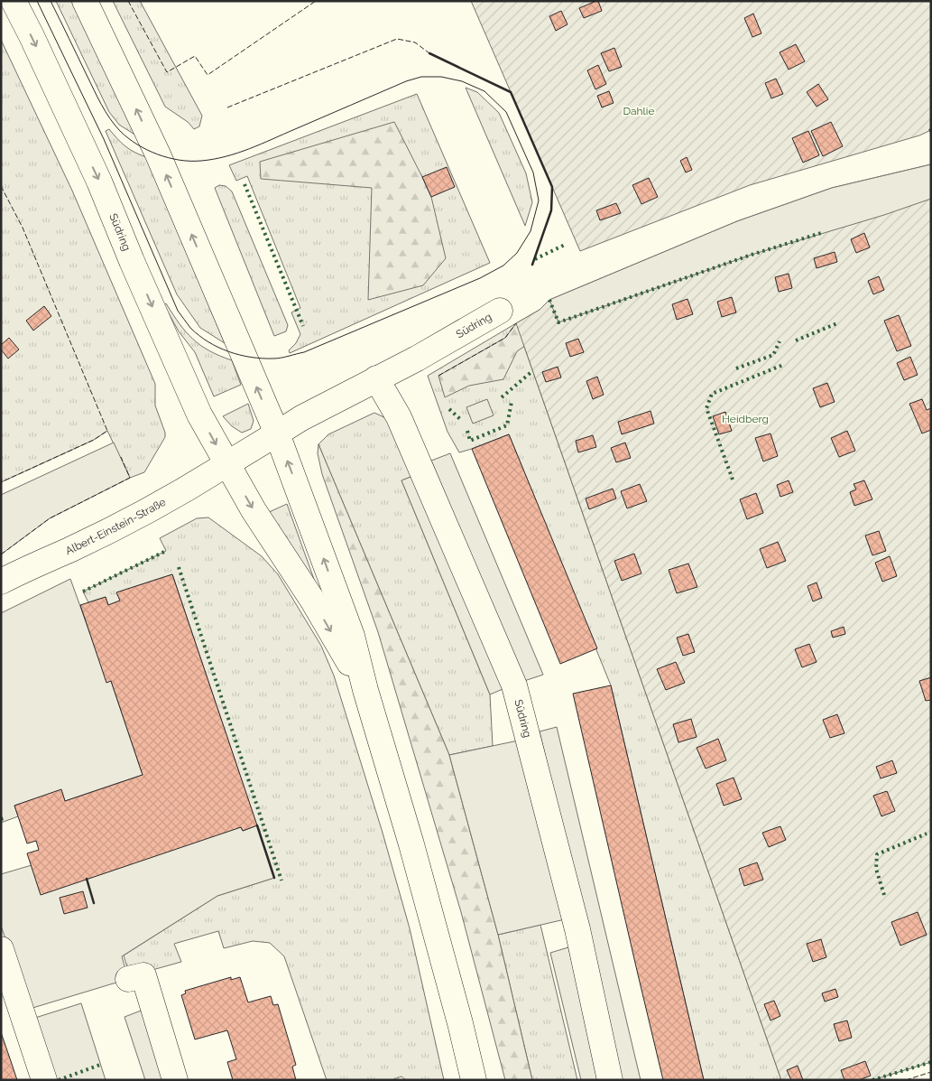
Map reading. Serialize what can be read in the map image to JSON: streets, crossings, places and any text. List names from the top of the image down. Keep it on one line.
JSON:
{"streets":{"main road":["Südring","Albert-Einstein-Straße"]},"crossings":[["Südring","Albert-Einstein-Straße"]],"parks":["Dahlie","Heidberg"]}
